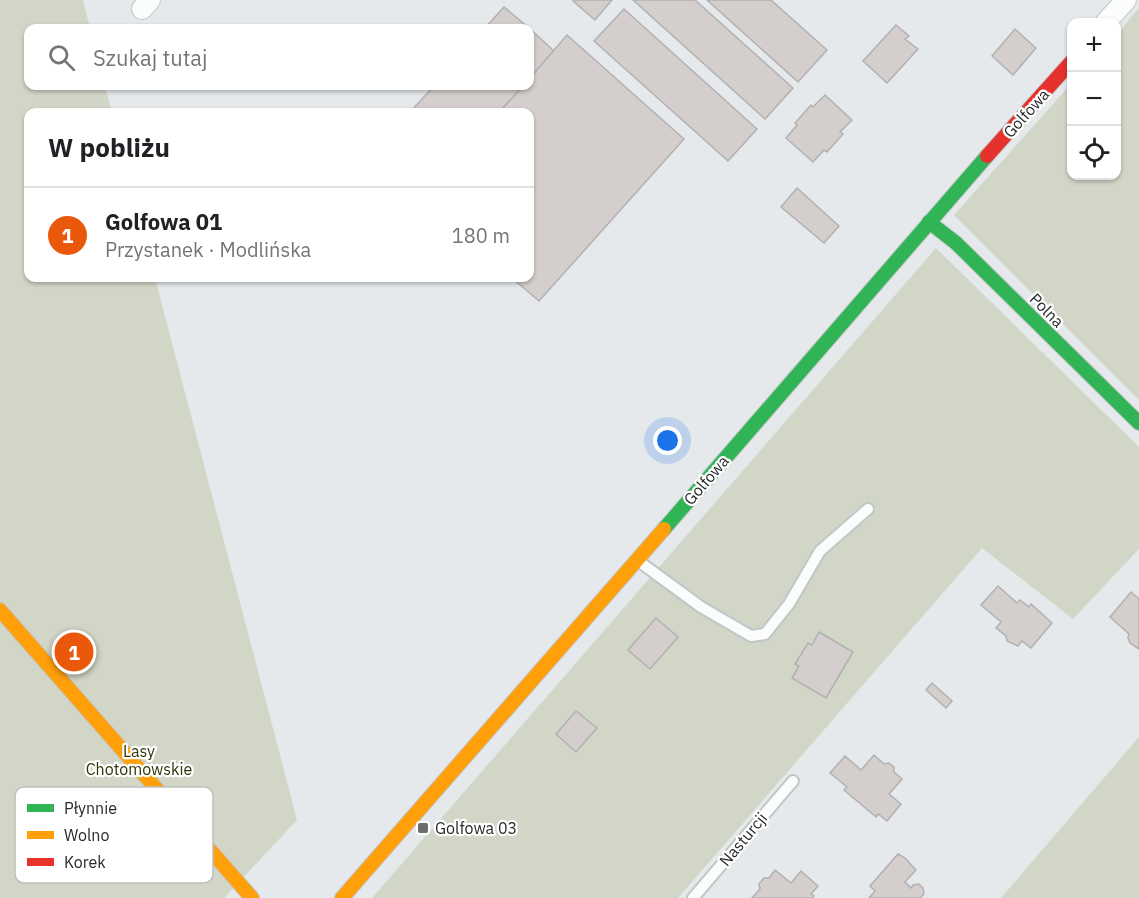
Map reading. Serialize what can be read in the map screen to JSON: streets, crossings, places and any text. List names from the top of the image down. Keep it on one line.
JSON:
{"streets":{"street":["Golfowa","Polna"],"lane":["Nasturcji"]},"crossings":[["Golfowa","Polna"]],"parks":["Lasy Chotomowskie"],"places":{"transit":["Golfowa 03"]},"legend":["Płynnie","Wolno","Korek"],"page":{"map_buttons":["+","−"],"search":"Szukaj tutaj","heading":"W pobliżu","list":[{"mark":"1","name":"Golfowa 01","note":"Przystanek · Modlińska","value":"180 m"}],"pins":"1"}}
